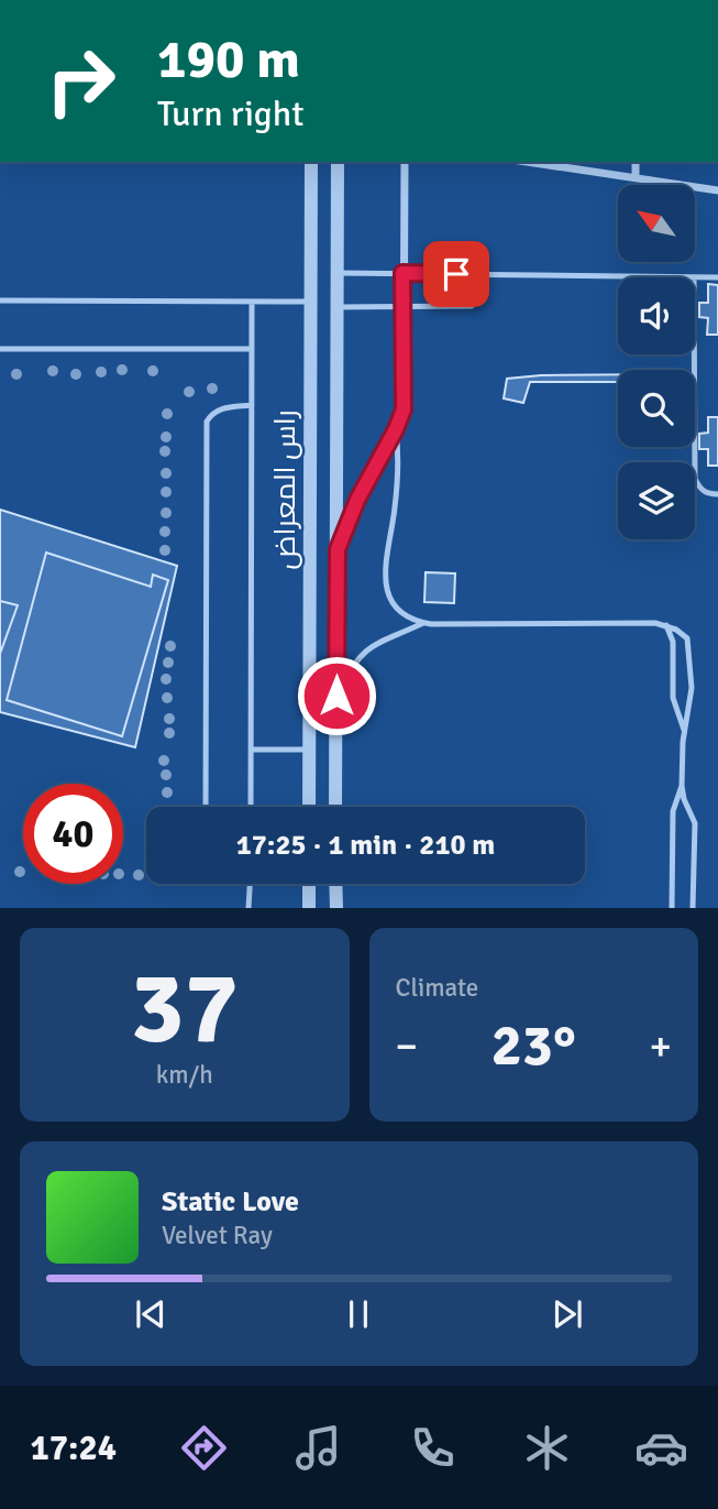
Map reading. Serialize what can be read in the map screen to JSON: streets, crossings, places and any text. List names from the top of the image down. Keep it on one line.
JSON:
{"streets":{"street":["راس المعراض"]},"north":"top left","page":{"turn":["190 m","Turn right"],"limit":"40","trip":"17:25 · 1 min · 210 m","tile":[["37","km/h"],"Climate"],"heat":["−","23°","+"],"song":["Static Love","Velvet Ray"],"tabs":"17:24"}}
